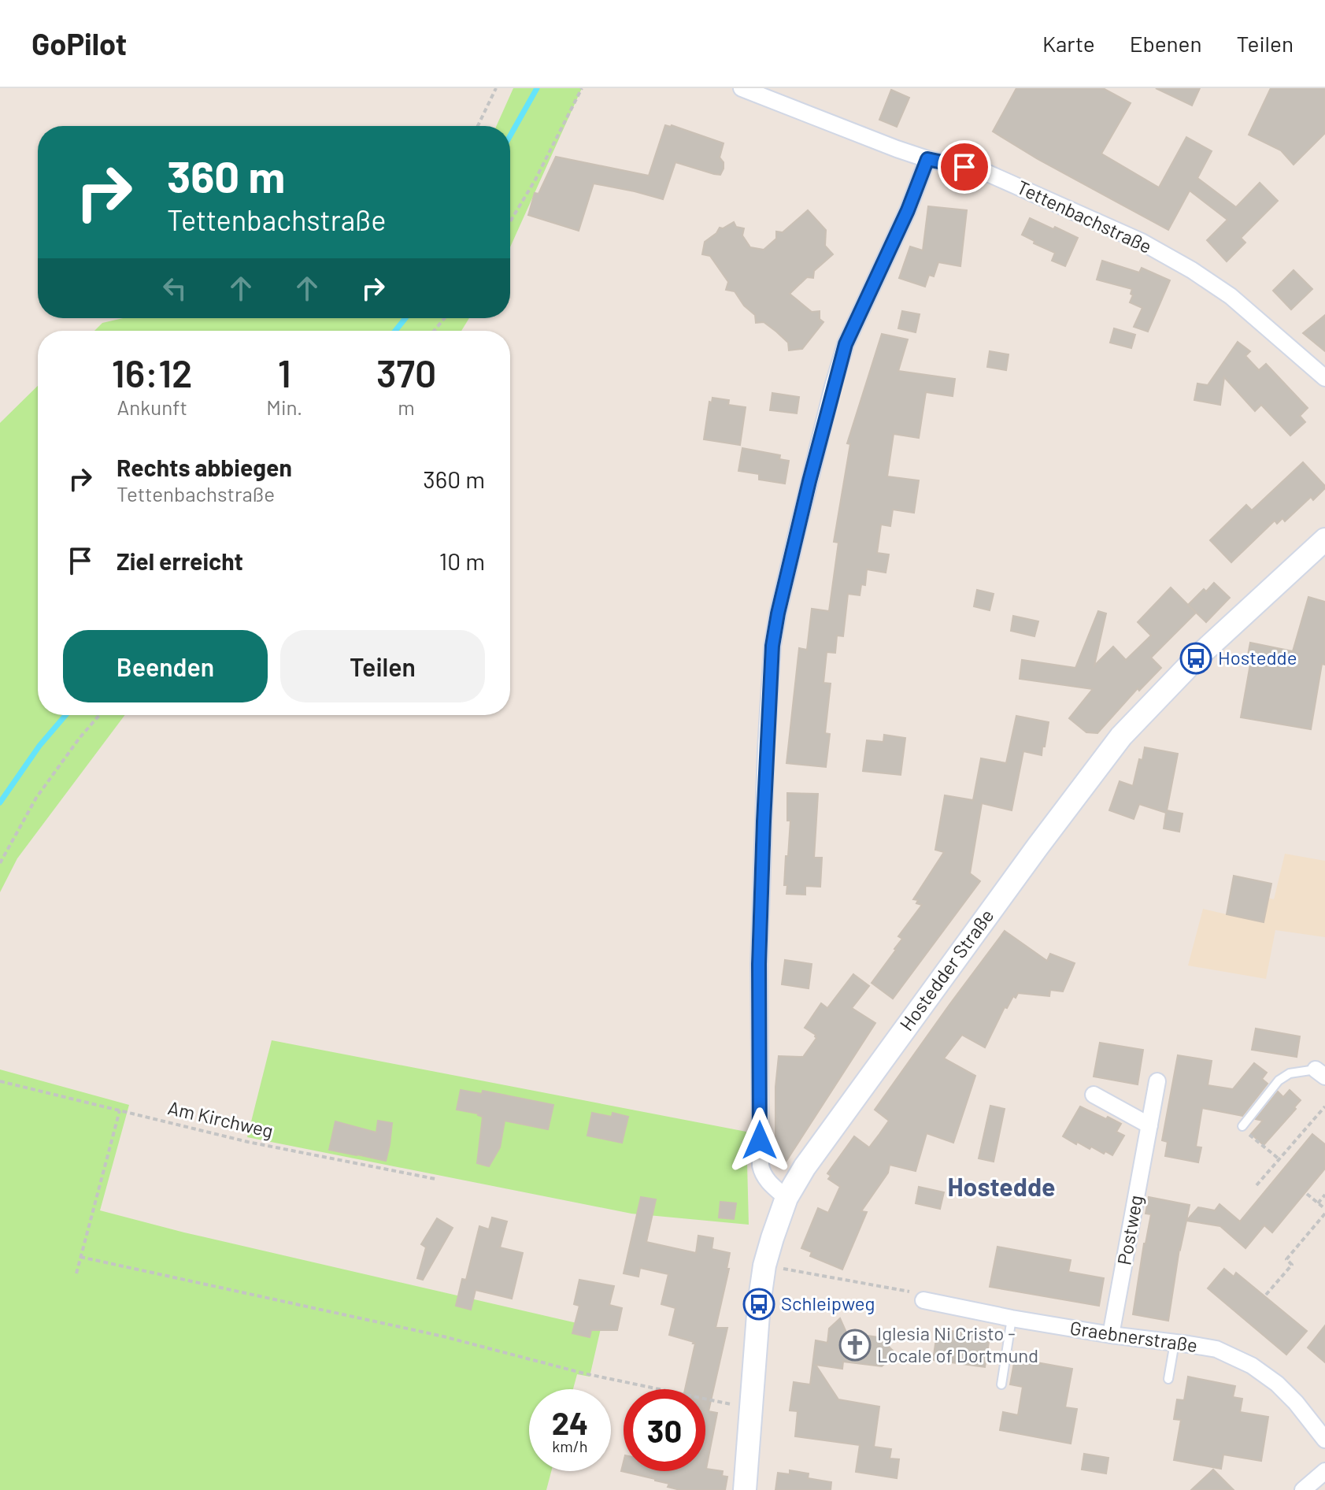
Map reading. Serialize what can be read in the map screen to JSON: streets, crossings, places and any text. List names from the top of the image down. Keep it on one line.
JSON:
{"streets":{"main road":["Hostedder Straße"],"street":["Tettenbachstraße","Postweg","Graebnerstraße"],"path":["Am Kirchweg"]},"crossings":[["Postweg","Graebnerstraße"]],"districts":["Hostedde"],"places":{"bus stop":["Hostedde","Schleipweg"],"church":["Iglesia Ni Cristo - Locale of Dortmund"]},"page":{"header":"GoPilot","nav":["Karte","Ebenen","Teilen"],"turn":["360 m","Tettenbachstraße"],"eta":["16:12","Ankunft","1","Min.","370","m"],"list":[{"name":"Rechts abbiegen","note":"Tettenbachstraße","value":"360 m"},{"name":"Ziel erreicht","value":"10 m"}],"buttons":["Beenden","Teilen"],"speed":"24 km/h","limit":"30"}}
